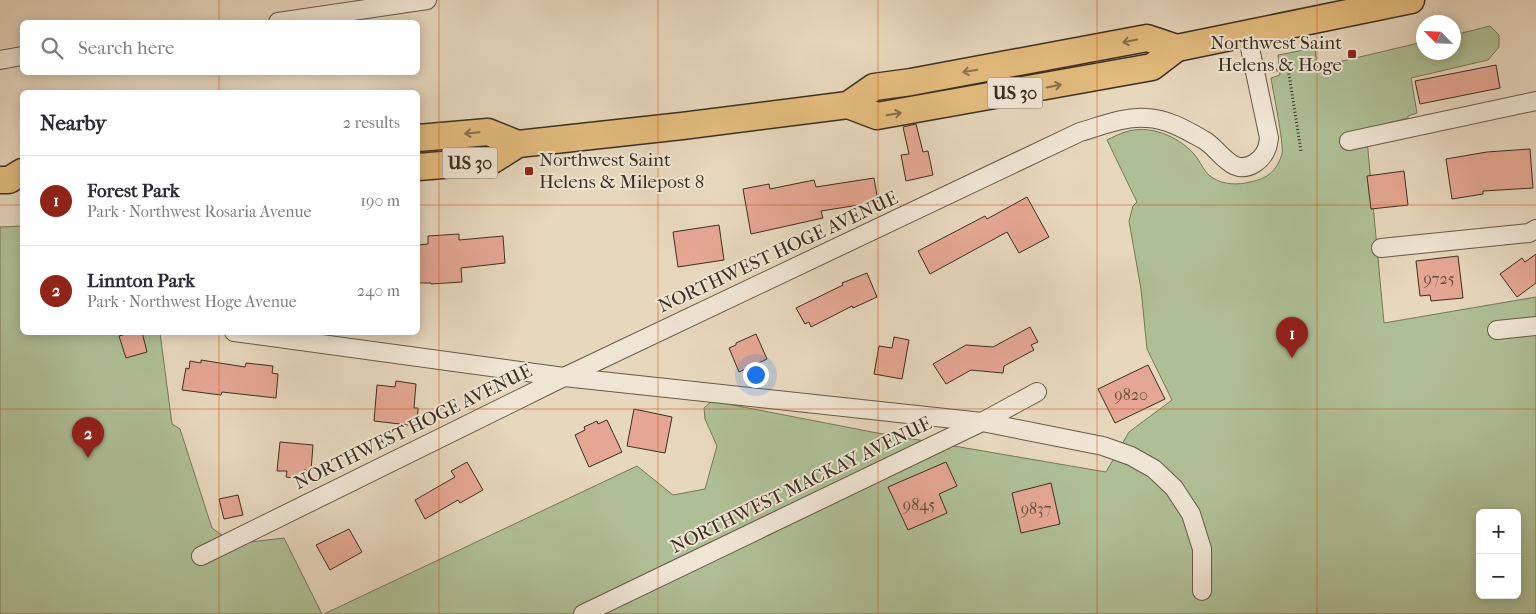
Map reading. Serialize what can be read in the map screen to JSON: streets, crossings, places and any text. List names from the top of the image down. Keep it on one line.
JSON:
{"streets":{"highway":["US 30"],"street":["NORTHWEST HOGE AVENUE","NORTHWEST MACKAY AVENUE"]},"crossings":[["US 30","NORTHWEST HOGE AVENUE"]],"places":{"transit":["Northwest Saint Helens & Hoge","Northwest Saint Helens & Milepost 8"]},"house_numbers":["9725","9820","9845","9837"],"north":"top left","page":{"search":"Search here","heading":["Nearby","2 results"],"list":[{"mark":"1","name":"Forest Park","note":"Park · Northwest Rosaria Avenue","value":"190 m"},{"mark":"2","name":"Linnton Park","note":"Park · Northwest Hoge Avenue","value":"240 m"}],"pins":["1","2"],"map_buttons":["+","−"]}}
